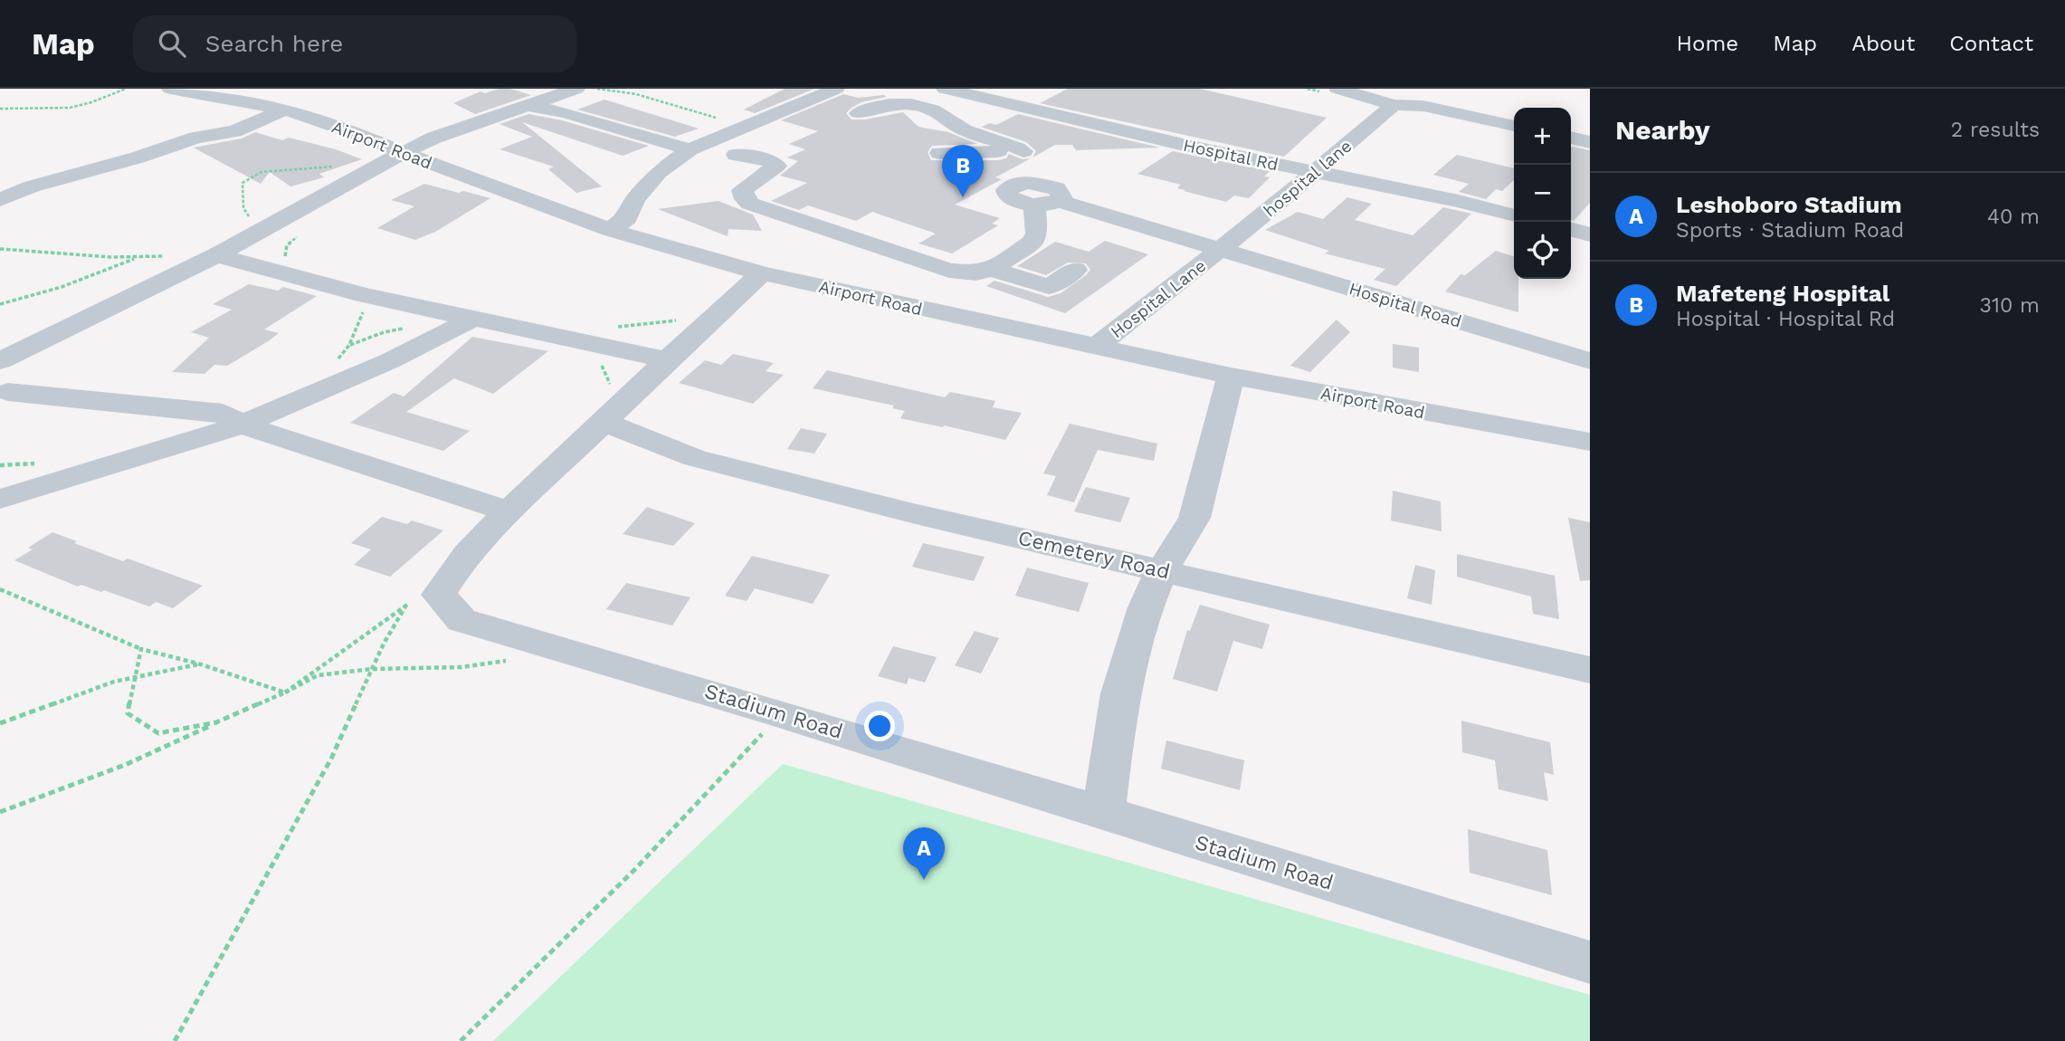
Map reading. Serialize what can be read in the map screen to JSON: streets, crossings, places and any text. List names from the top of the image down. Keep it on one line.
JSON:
{"streets":{"street":["Airport Road","Hospital Rd","hospital lane","Hospital Lane","Hospital Road","Cemetery Road","Stadium Road"]},"crossings":[["Airport Road","Hospital Lane"],["Hospital Rd","hospital lane"],["hospital lane","Hospital Lane"],["hospital lane","Hospital Road"],["Hospital Lane","Hospital Road"]],"page":{"header":"Map","search":"Search here","nav":["Home","Map","About","Contact"],"heading":["Nearby","2 results"],"map_buttons":["+","−"],"pins":["B","A"],"list":[{"mark":"A","name":"Leshoboro Stadium","note":"Sports · Stadium Road","value":"40 m"},{"mark":"B","name":"Mafeteng Hospital","note":"Hospital · Hospital Rd","value":"310 m"}]}}
